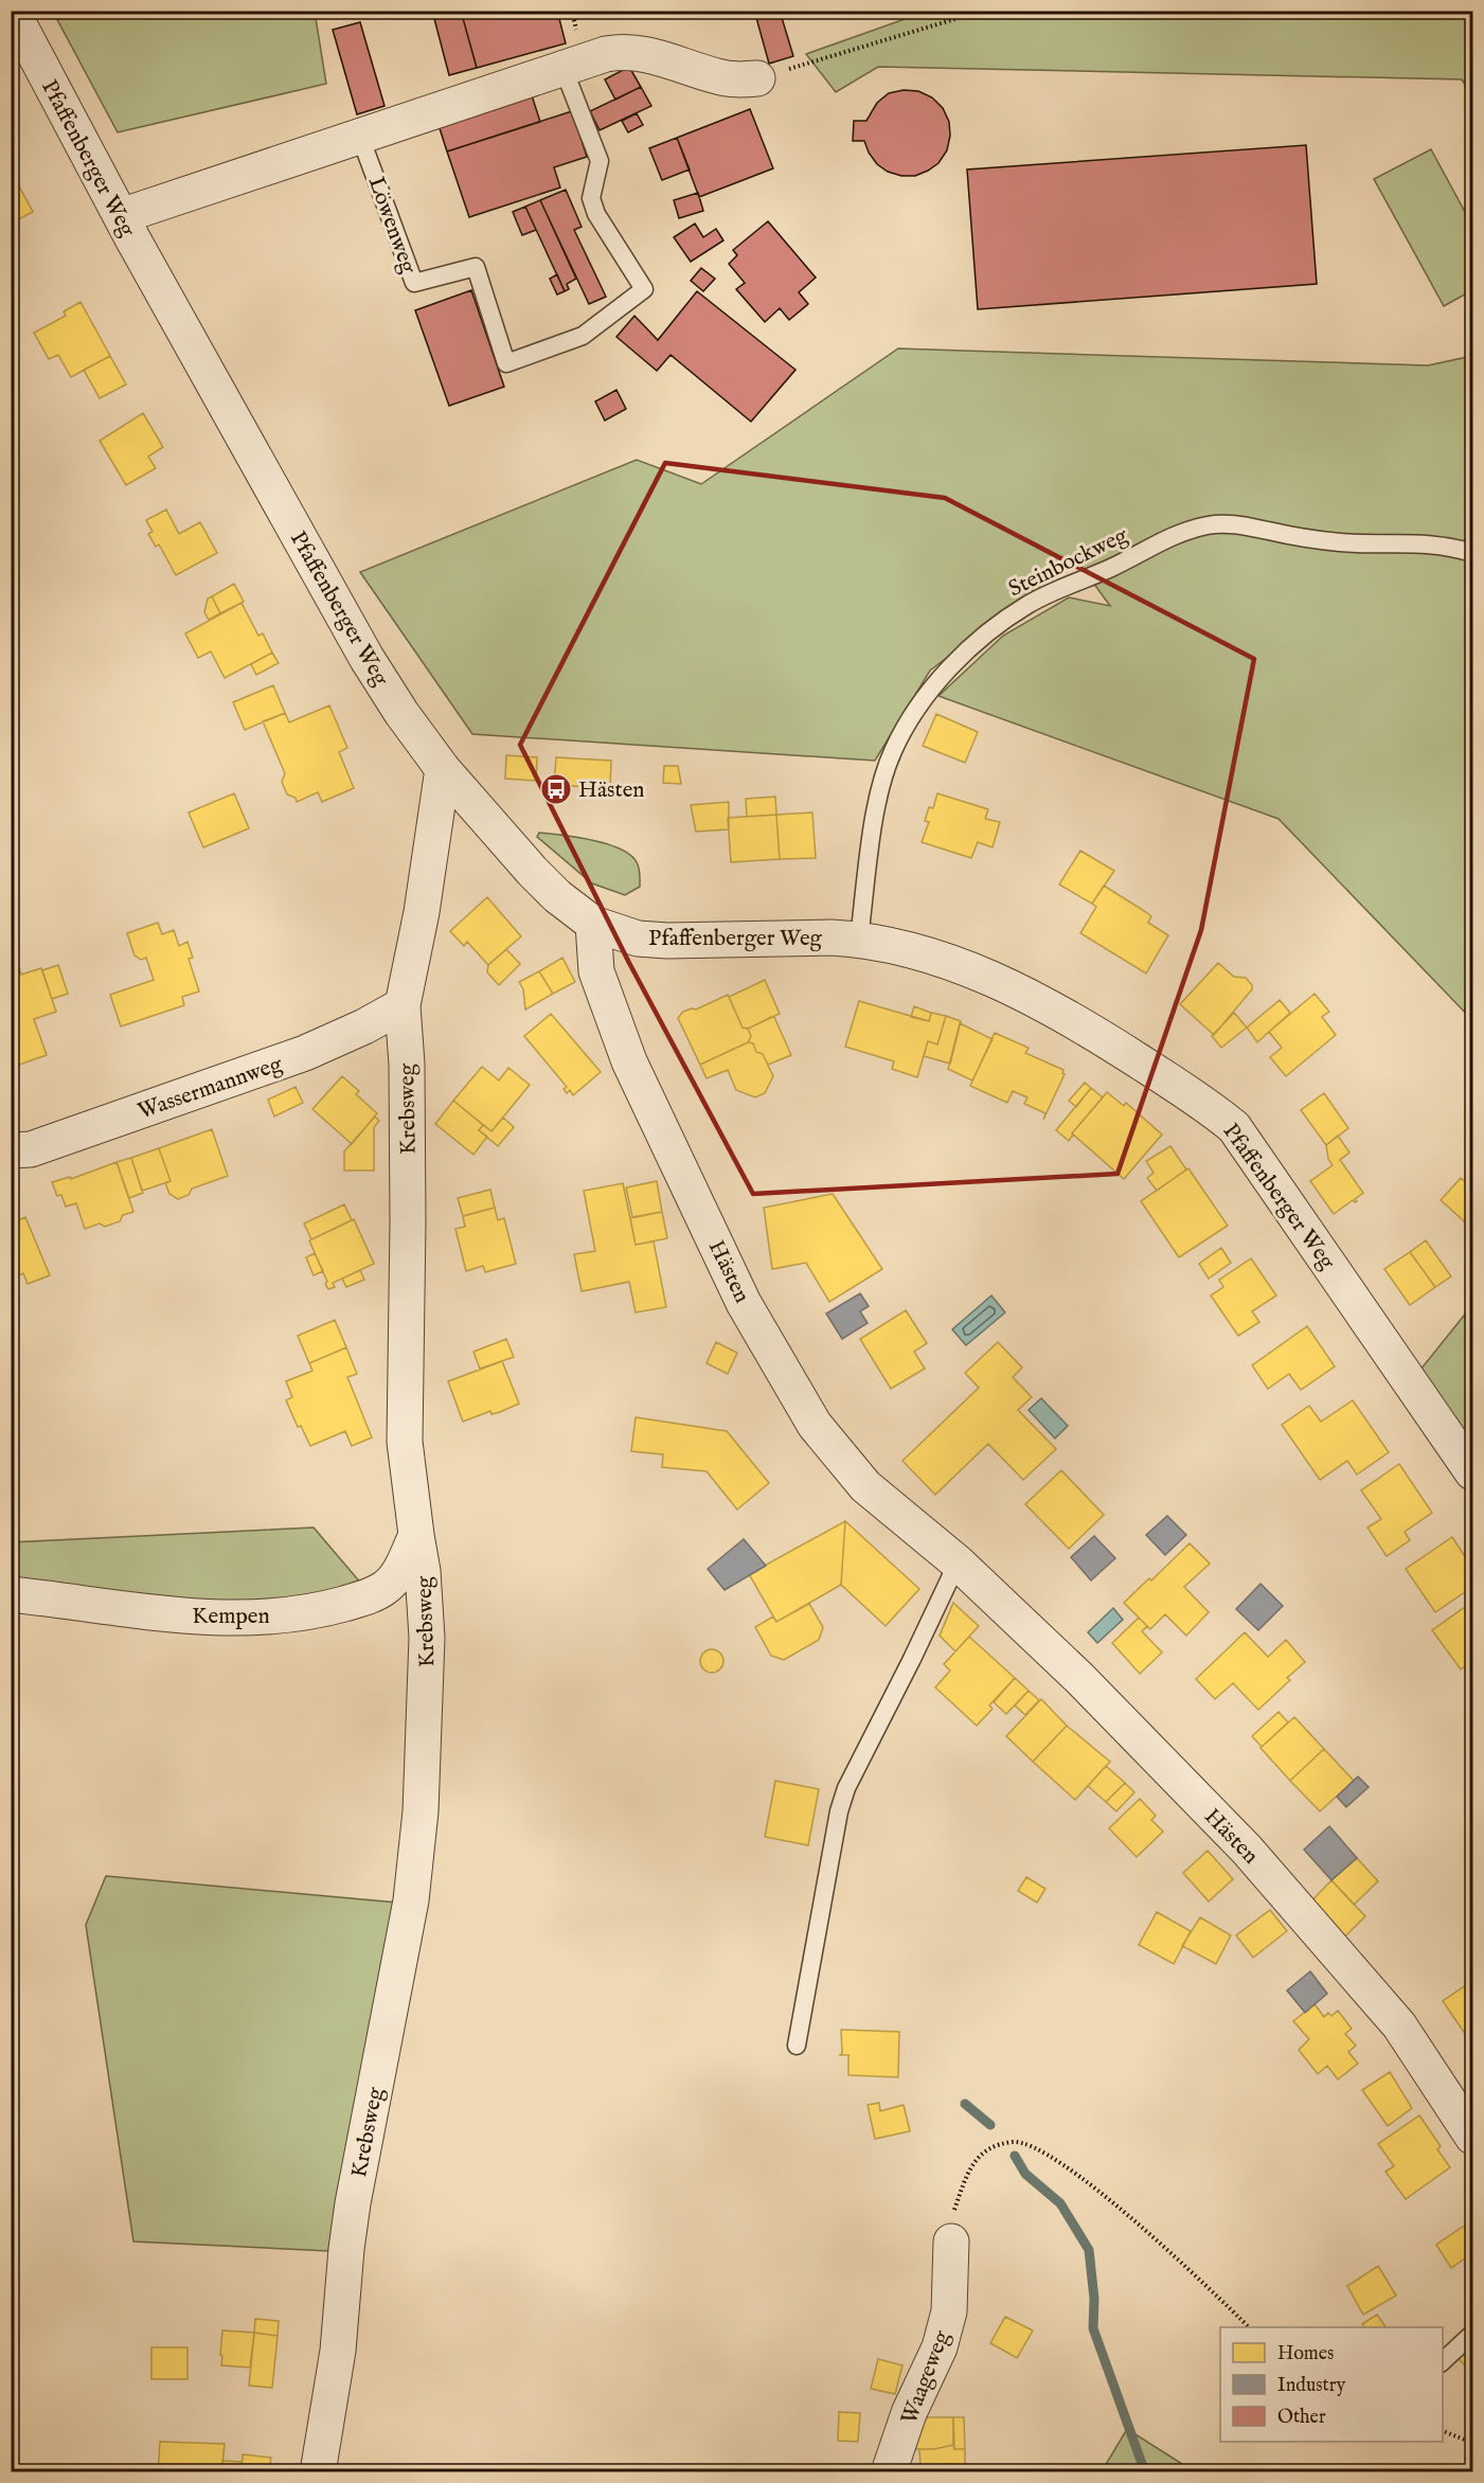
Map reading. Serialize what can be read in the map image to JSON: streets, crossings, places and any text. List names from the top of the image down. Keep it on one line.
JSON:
{"streets":{"street":["Pfaffenberger Weg","Wassermannweg","Krebsweg","Hästen","Kempen","Waageweg"],"lane":["Löwenweg","Steinbockweg"]},"crossings":[["Pfaffenberger Weg","Steinbockweg"],["Pfaffenberger Weg","Krebsweg"],["Pfaffenberger Weg","Hästen"],["Wassermannweg","Krebsweg"],["Krebsweg","Kempen"]],"places":{"bus stop":["Hästen"]},"legend":["Homes","Industry","Other"]}
